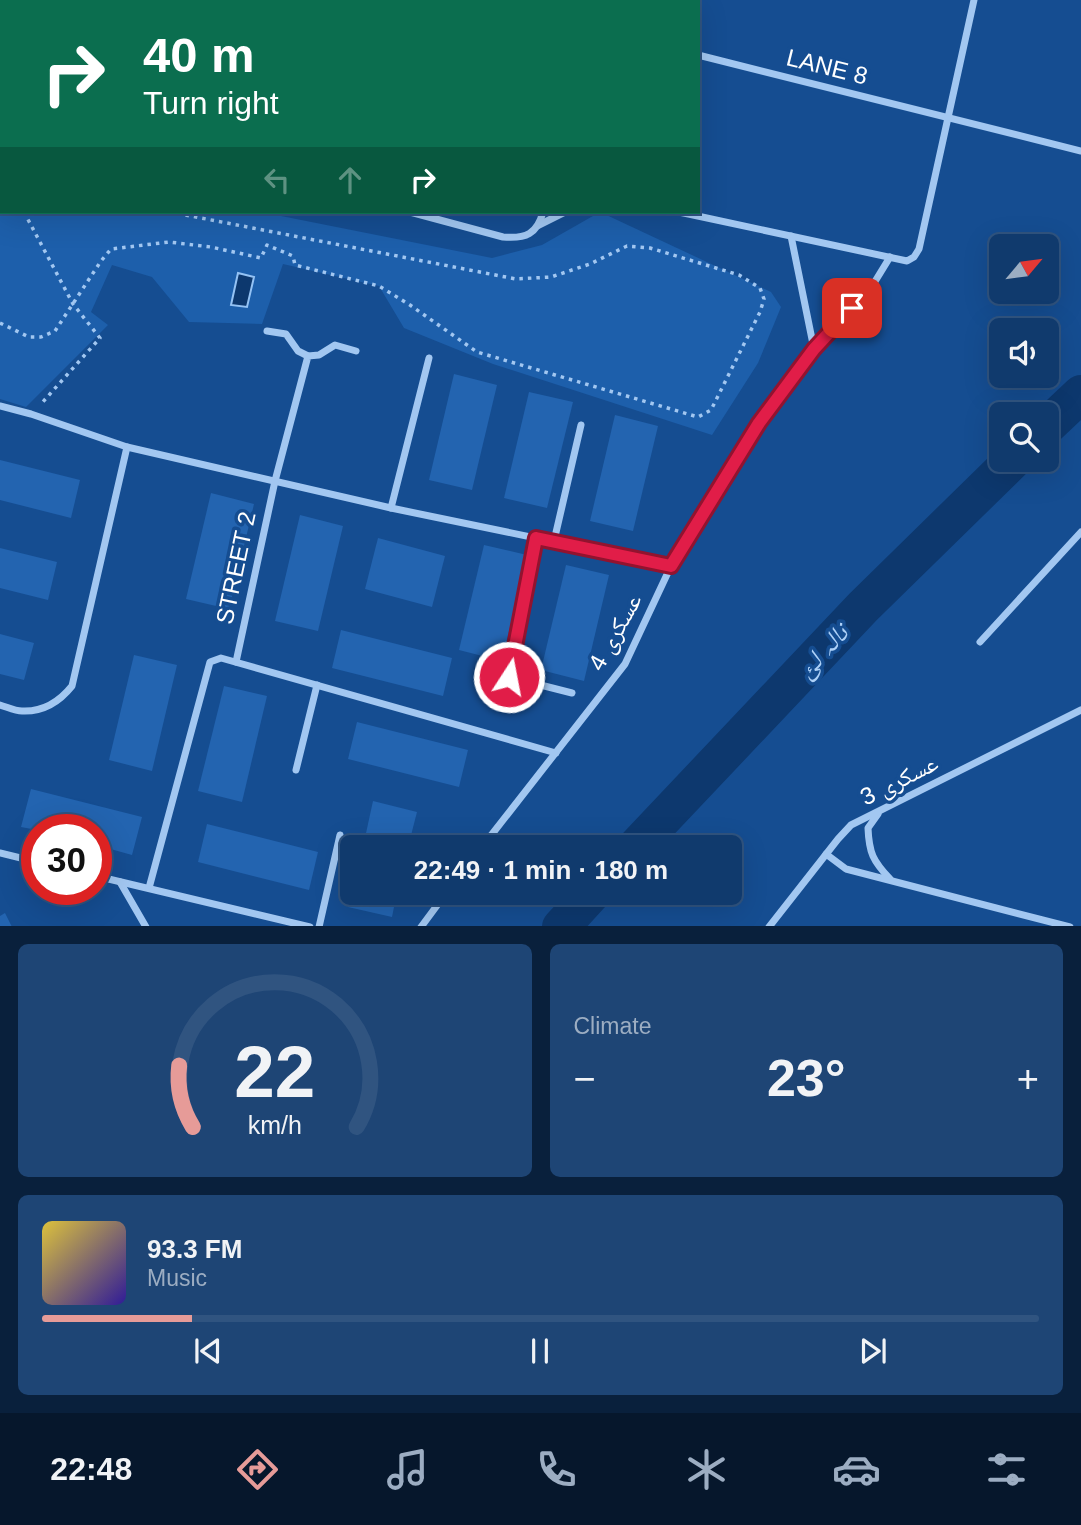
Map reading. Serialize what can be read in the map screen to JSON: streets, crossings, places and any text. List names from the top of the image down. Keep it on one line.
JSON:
{"streets":{"street":["LANE 8","STREET 2","عسکری 4","عسکری 3"]},"water":["نالہ لئ"],"north":"top right","page":{"turn":["40 m","Turn right"],"limit":"30","trip":"22:49 · 1 min · 180 m","tile":"Climate","heat":["−","23°","+"],"song":["93.3 FM","Music"],"tabs":"22:48","gauge":["22","km/h"]}}
